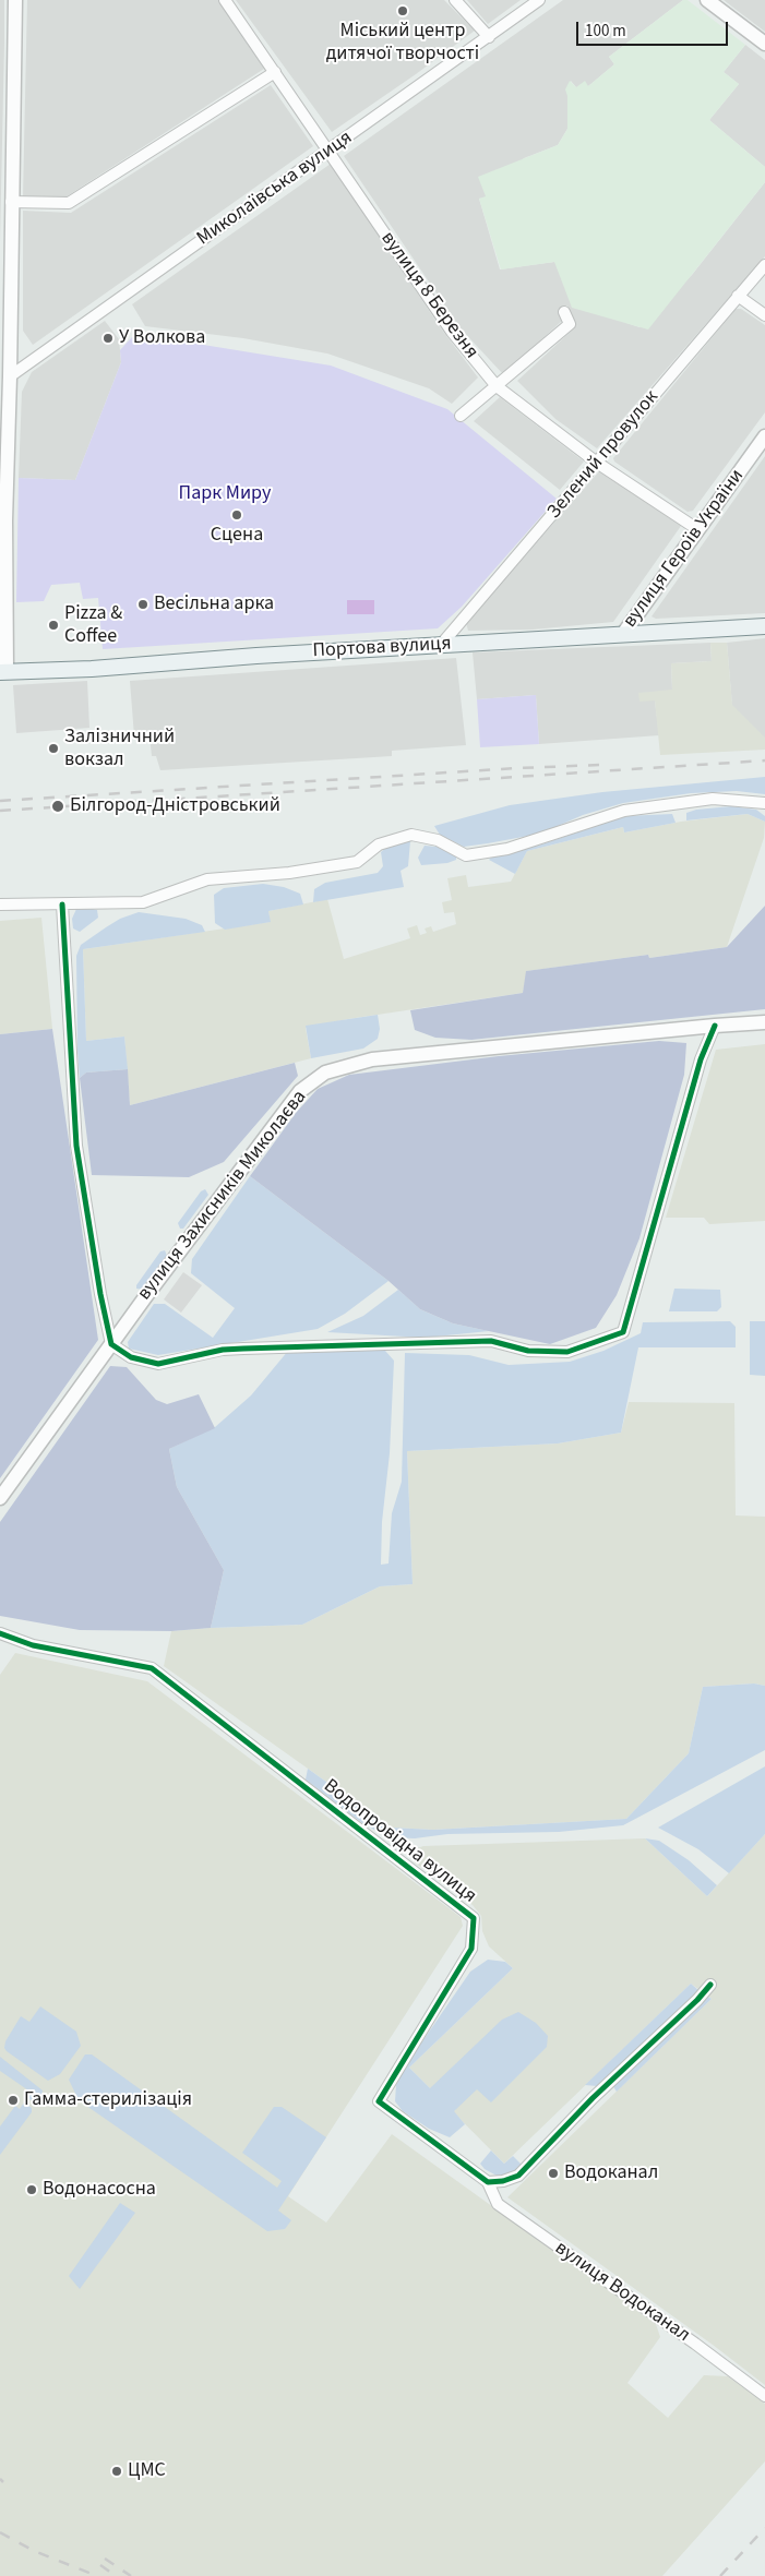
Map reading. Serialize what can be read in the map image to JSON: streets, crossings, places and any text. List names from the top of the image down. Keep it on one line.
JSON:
{"streets":{"main road":["Портова вулиця"],"street":["Миколаївська вулиця","вулиця 8 Березня","Зелений провулок","вулиця Героїв України","вулиця Захисників Миколаєва","Водопровідна вулиця","вулиця Водоканал"]},"crossings":[["Миколаївська вулиця","вулиця 8 Березня"],["вулиця 8 Березня","Зелений провулок"],["вулиця 8 Березня","вулиця Героїв України"],["Зелений провулок","Портова вулиця"],["вулиця Героїв України","Портова вулиця"],["Водопровідна вулиця","вулиця Водоканал"]],"parks":["Парк Миру"],"places":["Міський центр дитячої творчості","У Волкова","Сцена","Весільна арка","Pizza & Coffee","Залізничний вокзал","Білгород-Дністровський","Гамма-стерилізація","Водоканал","Водонасосна","ЦМС"],"scale_bar":"100 m"}
